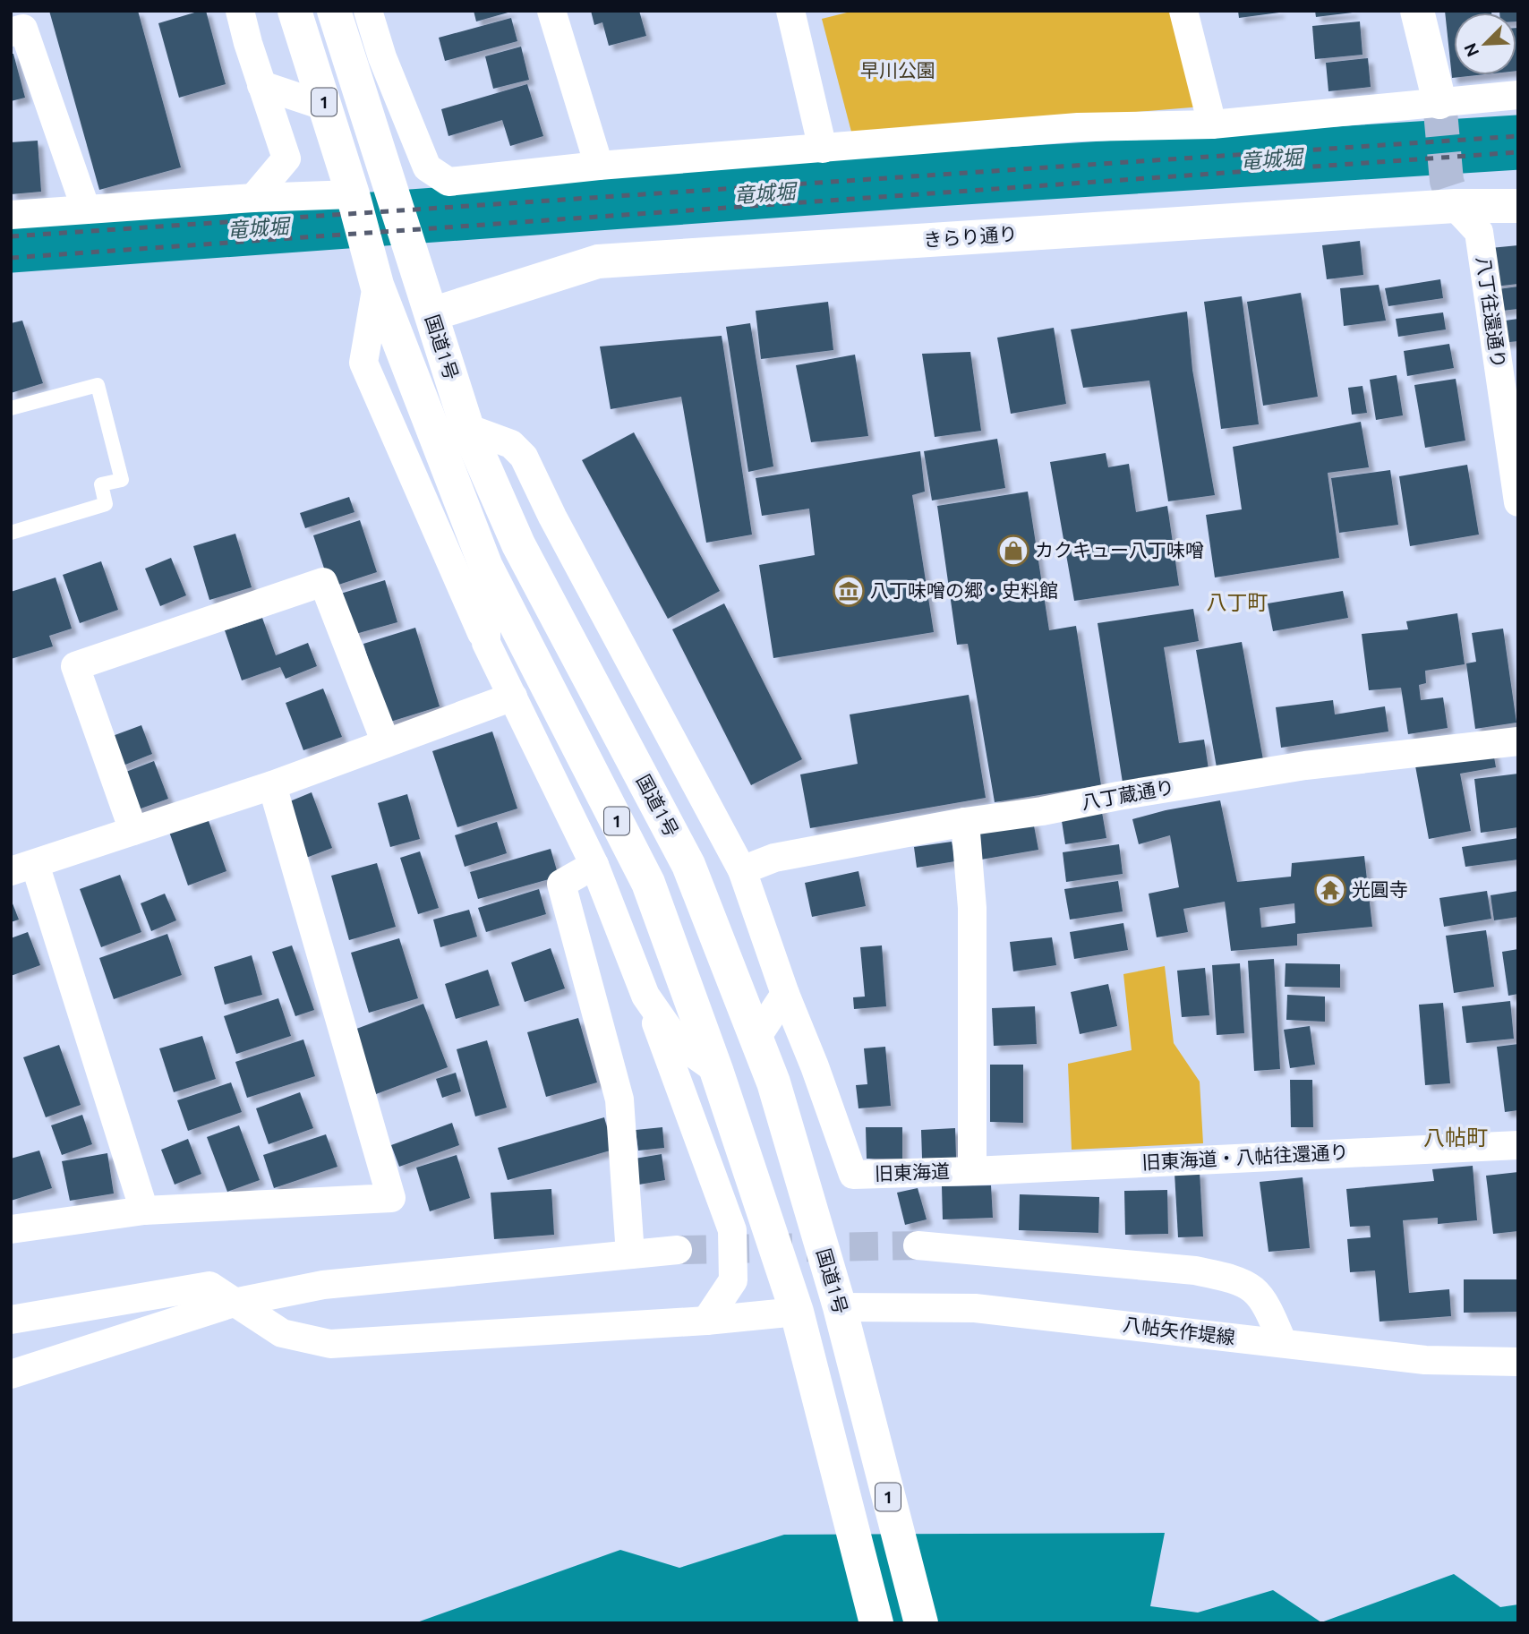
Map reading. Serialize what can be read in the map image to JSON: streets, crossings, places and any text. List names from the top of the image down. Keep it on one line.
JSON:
{"streets":{"main road":["1","きらり通り","国道1号"],"street":["八丁往還通り","八丁蔵通り","旧東海道・八帖往還通り","旧東海道","八帖矢作堤線"]},"crossings":[["きらり通り","八丁往還通り"],["きらり通り","国道1号"],["国道1号","八帖矢作堤線"],["旧東海道・八帖往還通り","旧東海道"]],"districts":["八丁町","八帖町"],"water":["竜城堀"],"parks":["早川公園"],"places":{"shop":["カクキュー八丁味噌"],"museum":["八丁味噌の郷・史料館"],"temple":["光圓寺"]},"north":"bottom left"}
